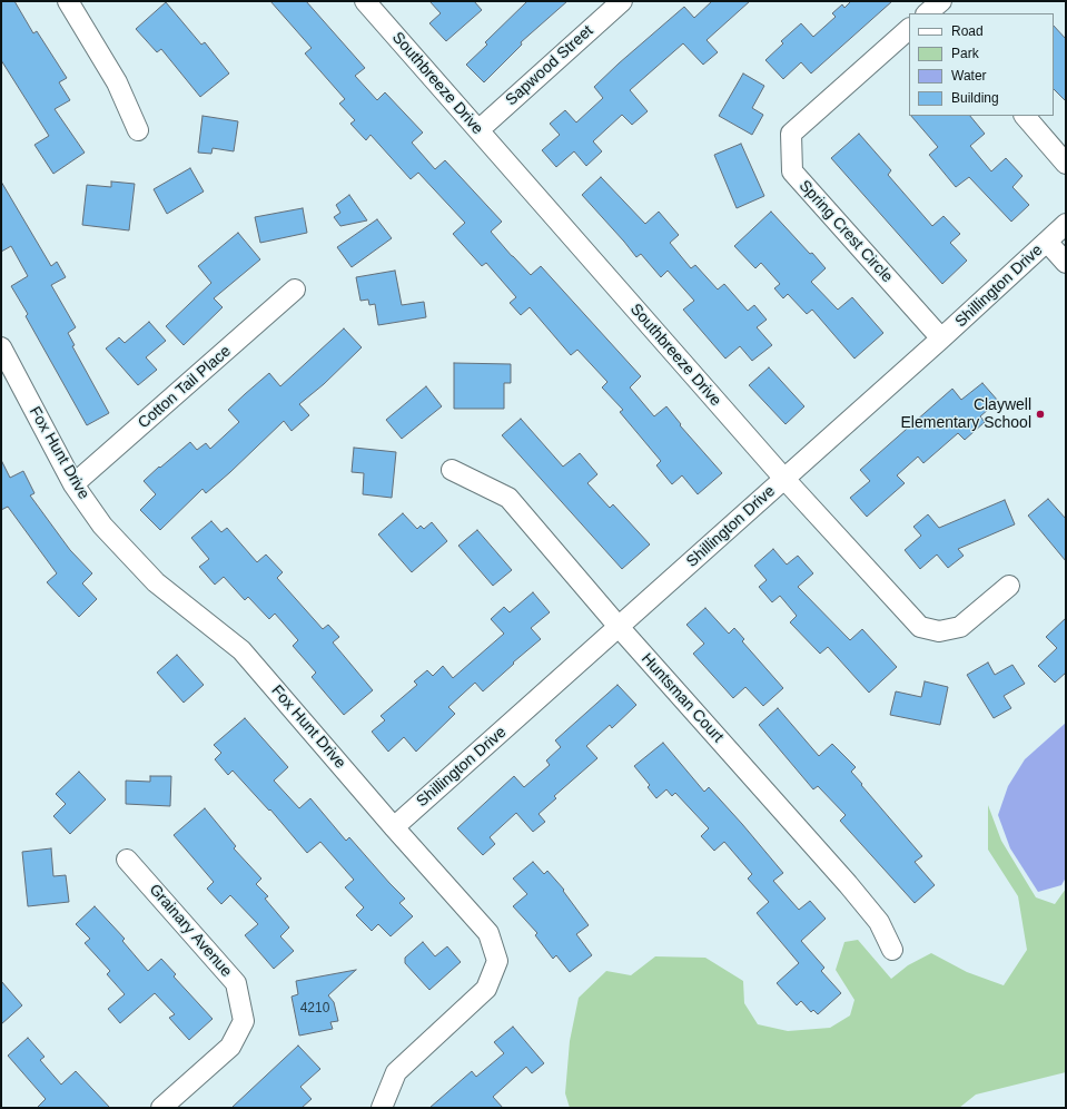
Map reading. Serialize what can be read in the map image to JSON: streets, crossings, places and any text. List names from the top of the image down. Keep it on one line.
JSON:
{"streets":{"street":["Sapwood Street","Southbreeze Drive","Spring Crest Circle","Shillington Drive","Cotton Tail Place","Fox Hunt Drive","Huntsman Court","Grainary Avenue"]},"crossings":[["Sapwood Street","Southbreeze Drive"],["Southbreeze Drive","Shillington Drive"],["Spring Crest Circle","Shillington Drive"],["Shillington Drive","Fox Hunt Drive"],["Shillington Drive","Huntsman Court"],["Cotton Tail Place","Fox Hunt Drive"]],"places":["Claywell Elementary School"],"house_numbers":["4210"],"legend":["Road","Park","Water","Building"]}
